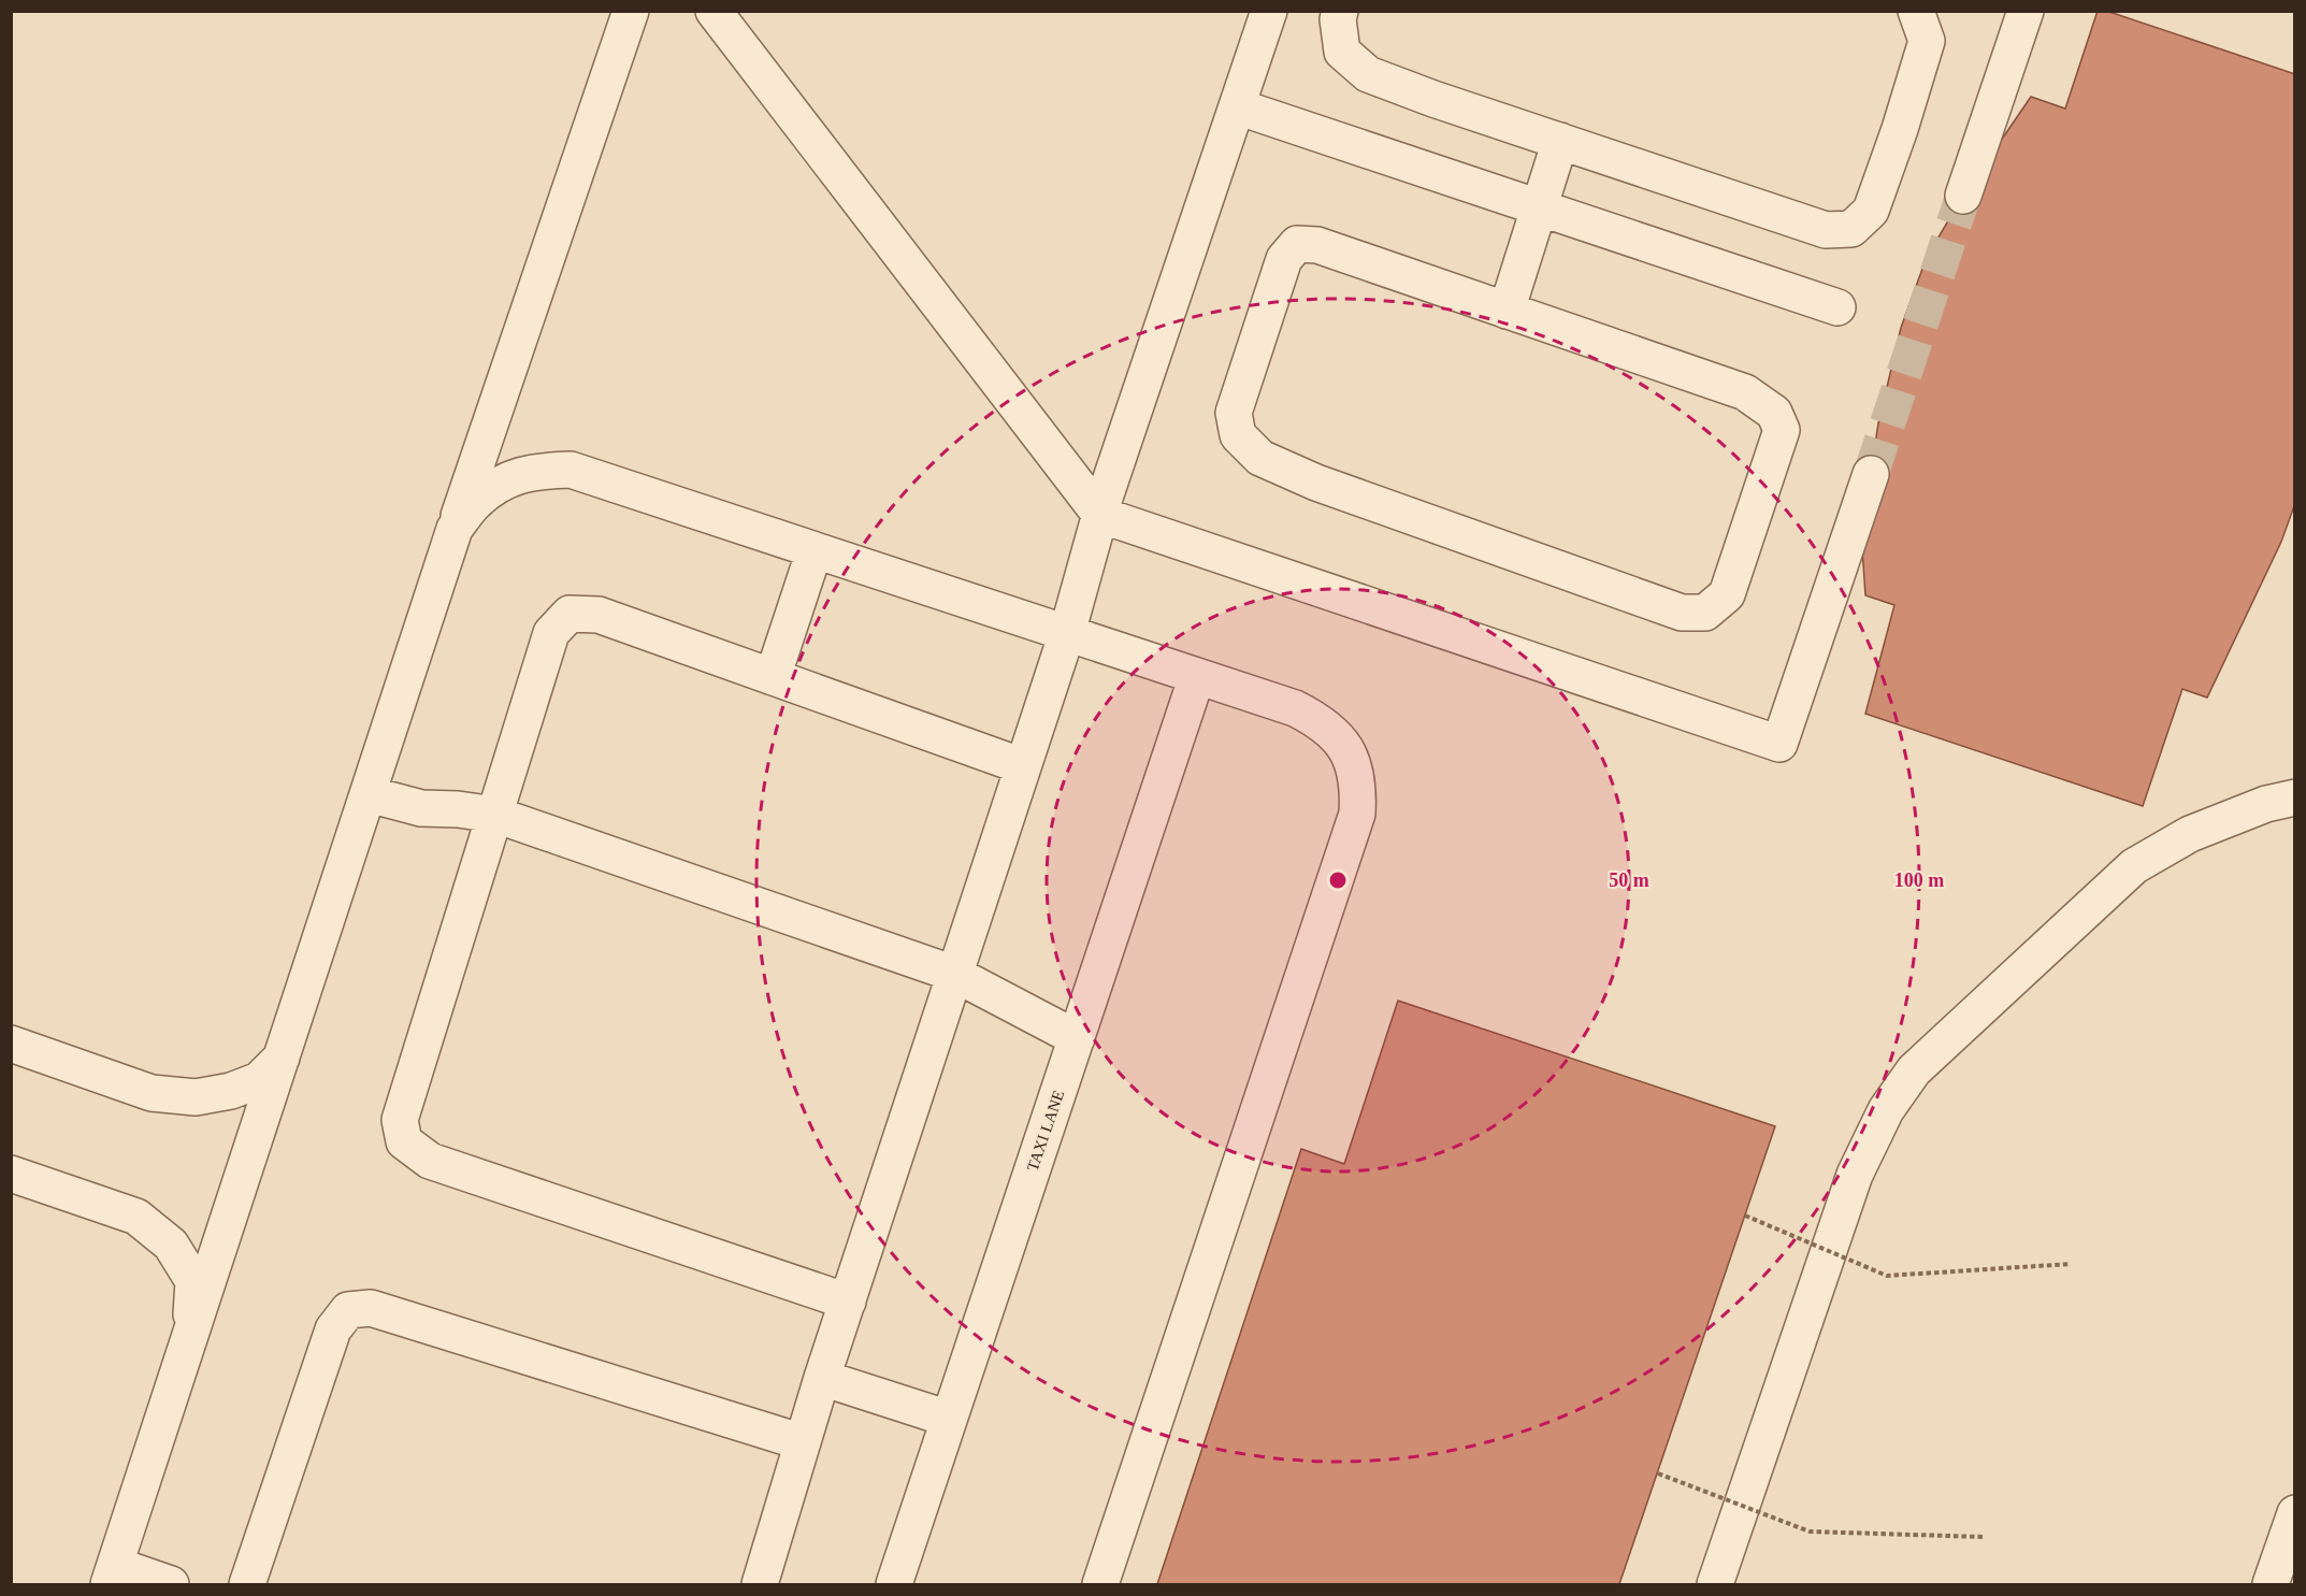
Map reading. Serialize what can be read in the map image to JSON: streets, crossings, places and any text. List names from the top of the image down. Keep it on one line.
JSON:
{"streets":{"street":["TAXI LANE"]},"rings":["50 m","100 m"]}
